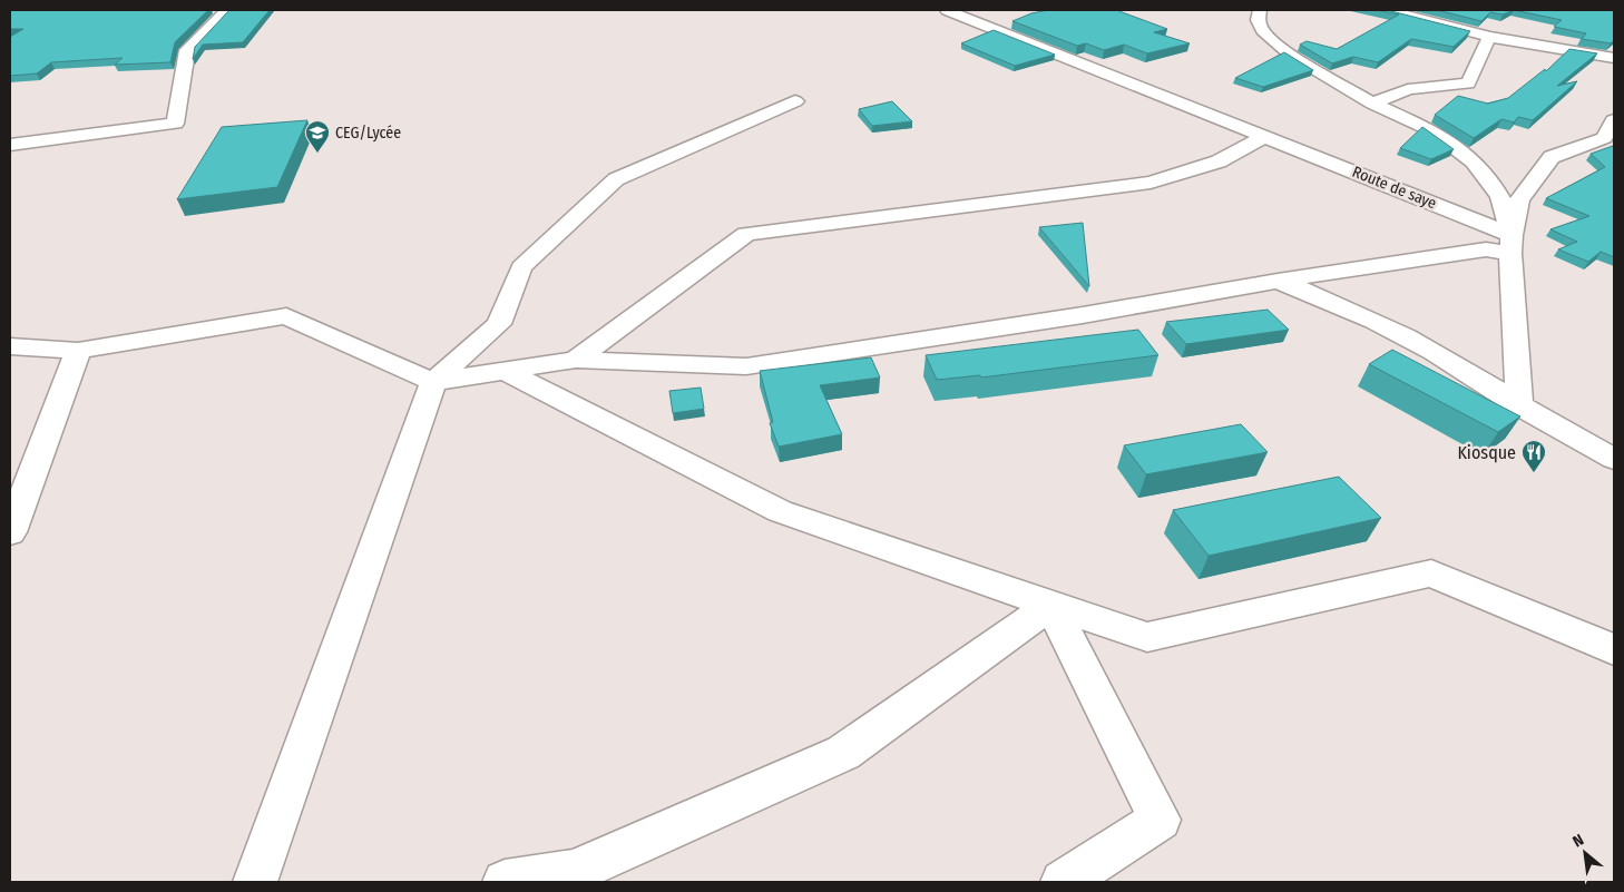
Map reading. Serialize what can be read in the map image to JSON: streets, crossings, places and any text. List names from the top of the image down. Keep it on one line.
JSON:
{"streets":{"street":["Route de saye"]},"places":{"school or university":["CEG/Lycée"],"restaurant":["Kiosque"]},"north":"top left"}
